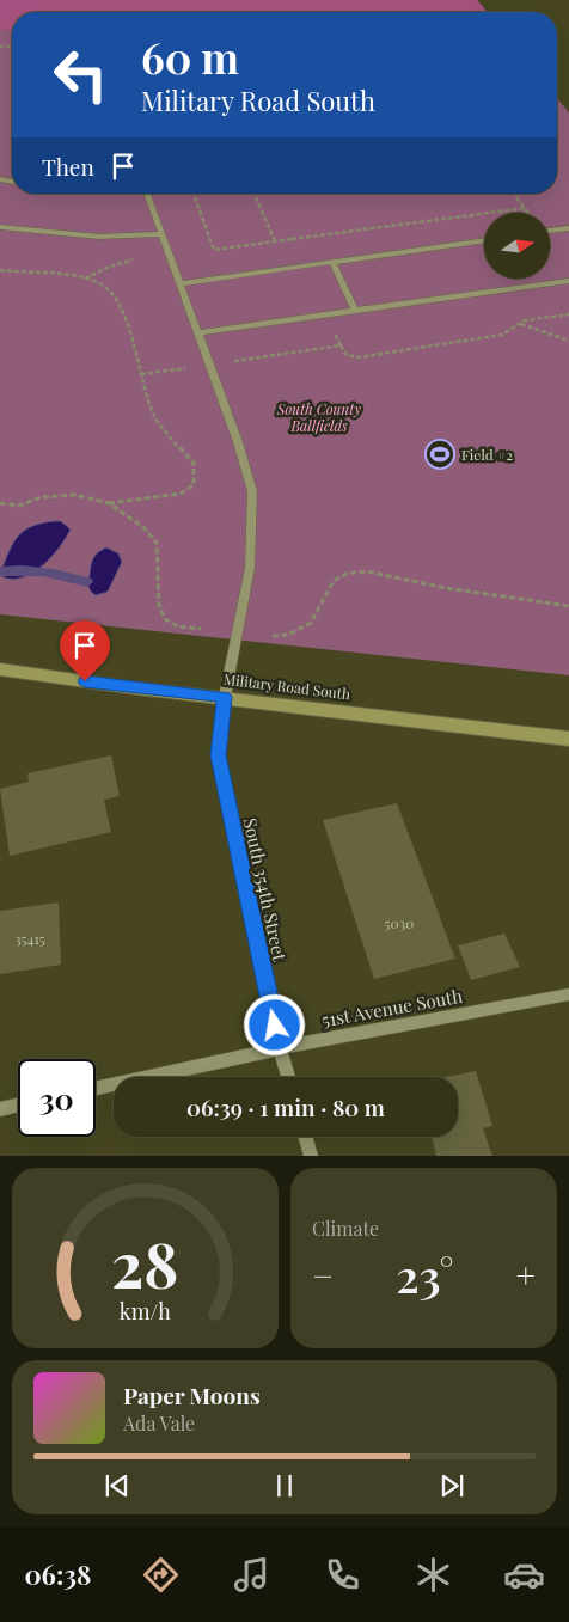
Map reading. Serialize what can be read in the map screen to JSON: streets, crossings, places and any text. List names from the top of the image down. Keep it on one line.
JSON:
{"streets":{"main road":["Military Road South"],"street":["South 354th Street","51st Avenue South"]},"crossings":[["Military Road South","South 354th Street"],["South 354th Street","51st Avenue South"]],"parks":["South County Ballfields"],"places":{"sports":["Field #2"]},"house_numbers":["5030","35415"],"north":"right","page":{"turn":["60 m","Military Road South"],"then":"Then","limit":"30","trip":"06:39 · 1 min · 80 m","tile":"Climate","heat":["−","23°","+"],"song":["Paper Moons","Ada Vale"],"tabs":"06:38","gauge":["28","km/h"]}}
